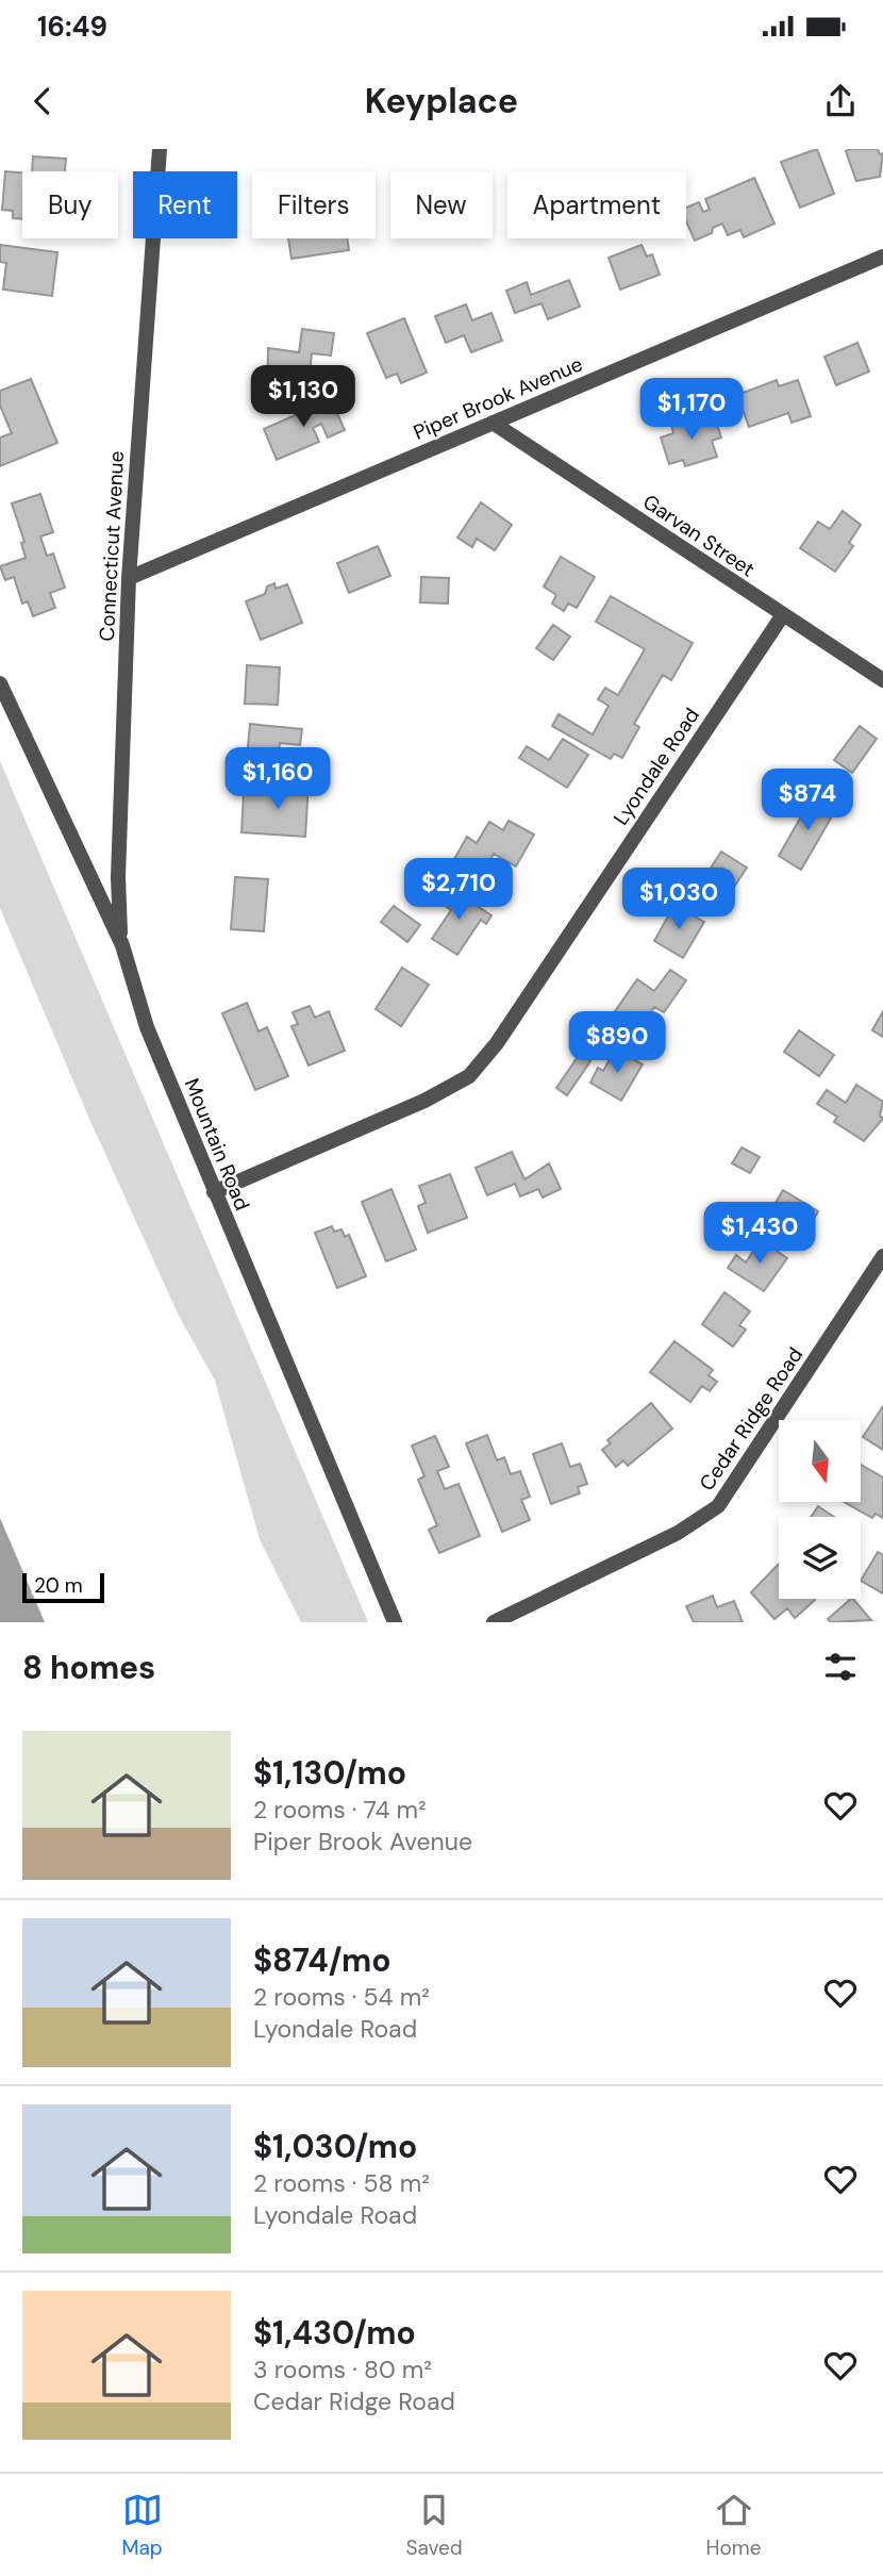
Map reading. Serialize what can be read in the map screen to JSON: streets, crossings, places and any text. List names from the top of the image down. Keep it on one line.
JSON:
{"streets":{"street":["Piper Brook Avenue","Garvan Street","Connecticut Avenue","Lyondale Road","Mountain Road","Cedar Ridge Road"]},"crossings":[["Piper Brook Avenue","Garvan Street"],["Piper Brook Avenue","Connecticut Avenue"],["Garvan Street","Lyondale Road"],["Connecticut Avenue","Mountain Road"],["Lyondale Road","Mountain Road"]],"scale_bar":"20 m","north":"bottom","page":{"status":"16:49","header":"Keyplace","chip":["Buy","Rent","Filters","New","Apartment"],"price":["$1,130","$1,170","$1,160","$874","$2,710","$1,030","$890","$1,430"],"scale":"20 m","heading":"8 homes","list":[{"name":"$1,130/mo","note":"2 rooms · 74 m² · Piper Brook Avenue"},{"name":"$874/mo","note":"2 rooms · 54 m² · Lyondale Road"},{"name":"$1,030/mo","note":"2 rooms · 58 m² · Lyondale Road"},{"name":"$1,430/mo","note":"3 rooms · 80 m² · Cedar Ridge Road"}],"tabs":["Map","Saved","Home"]}}
